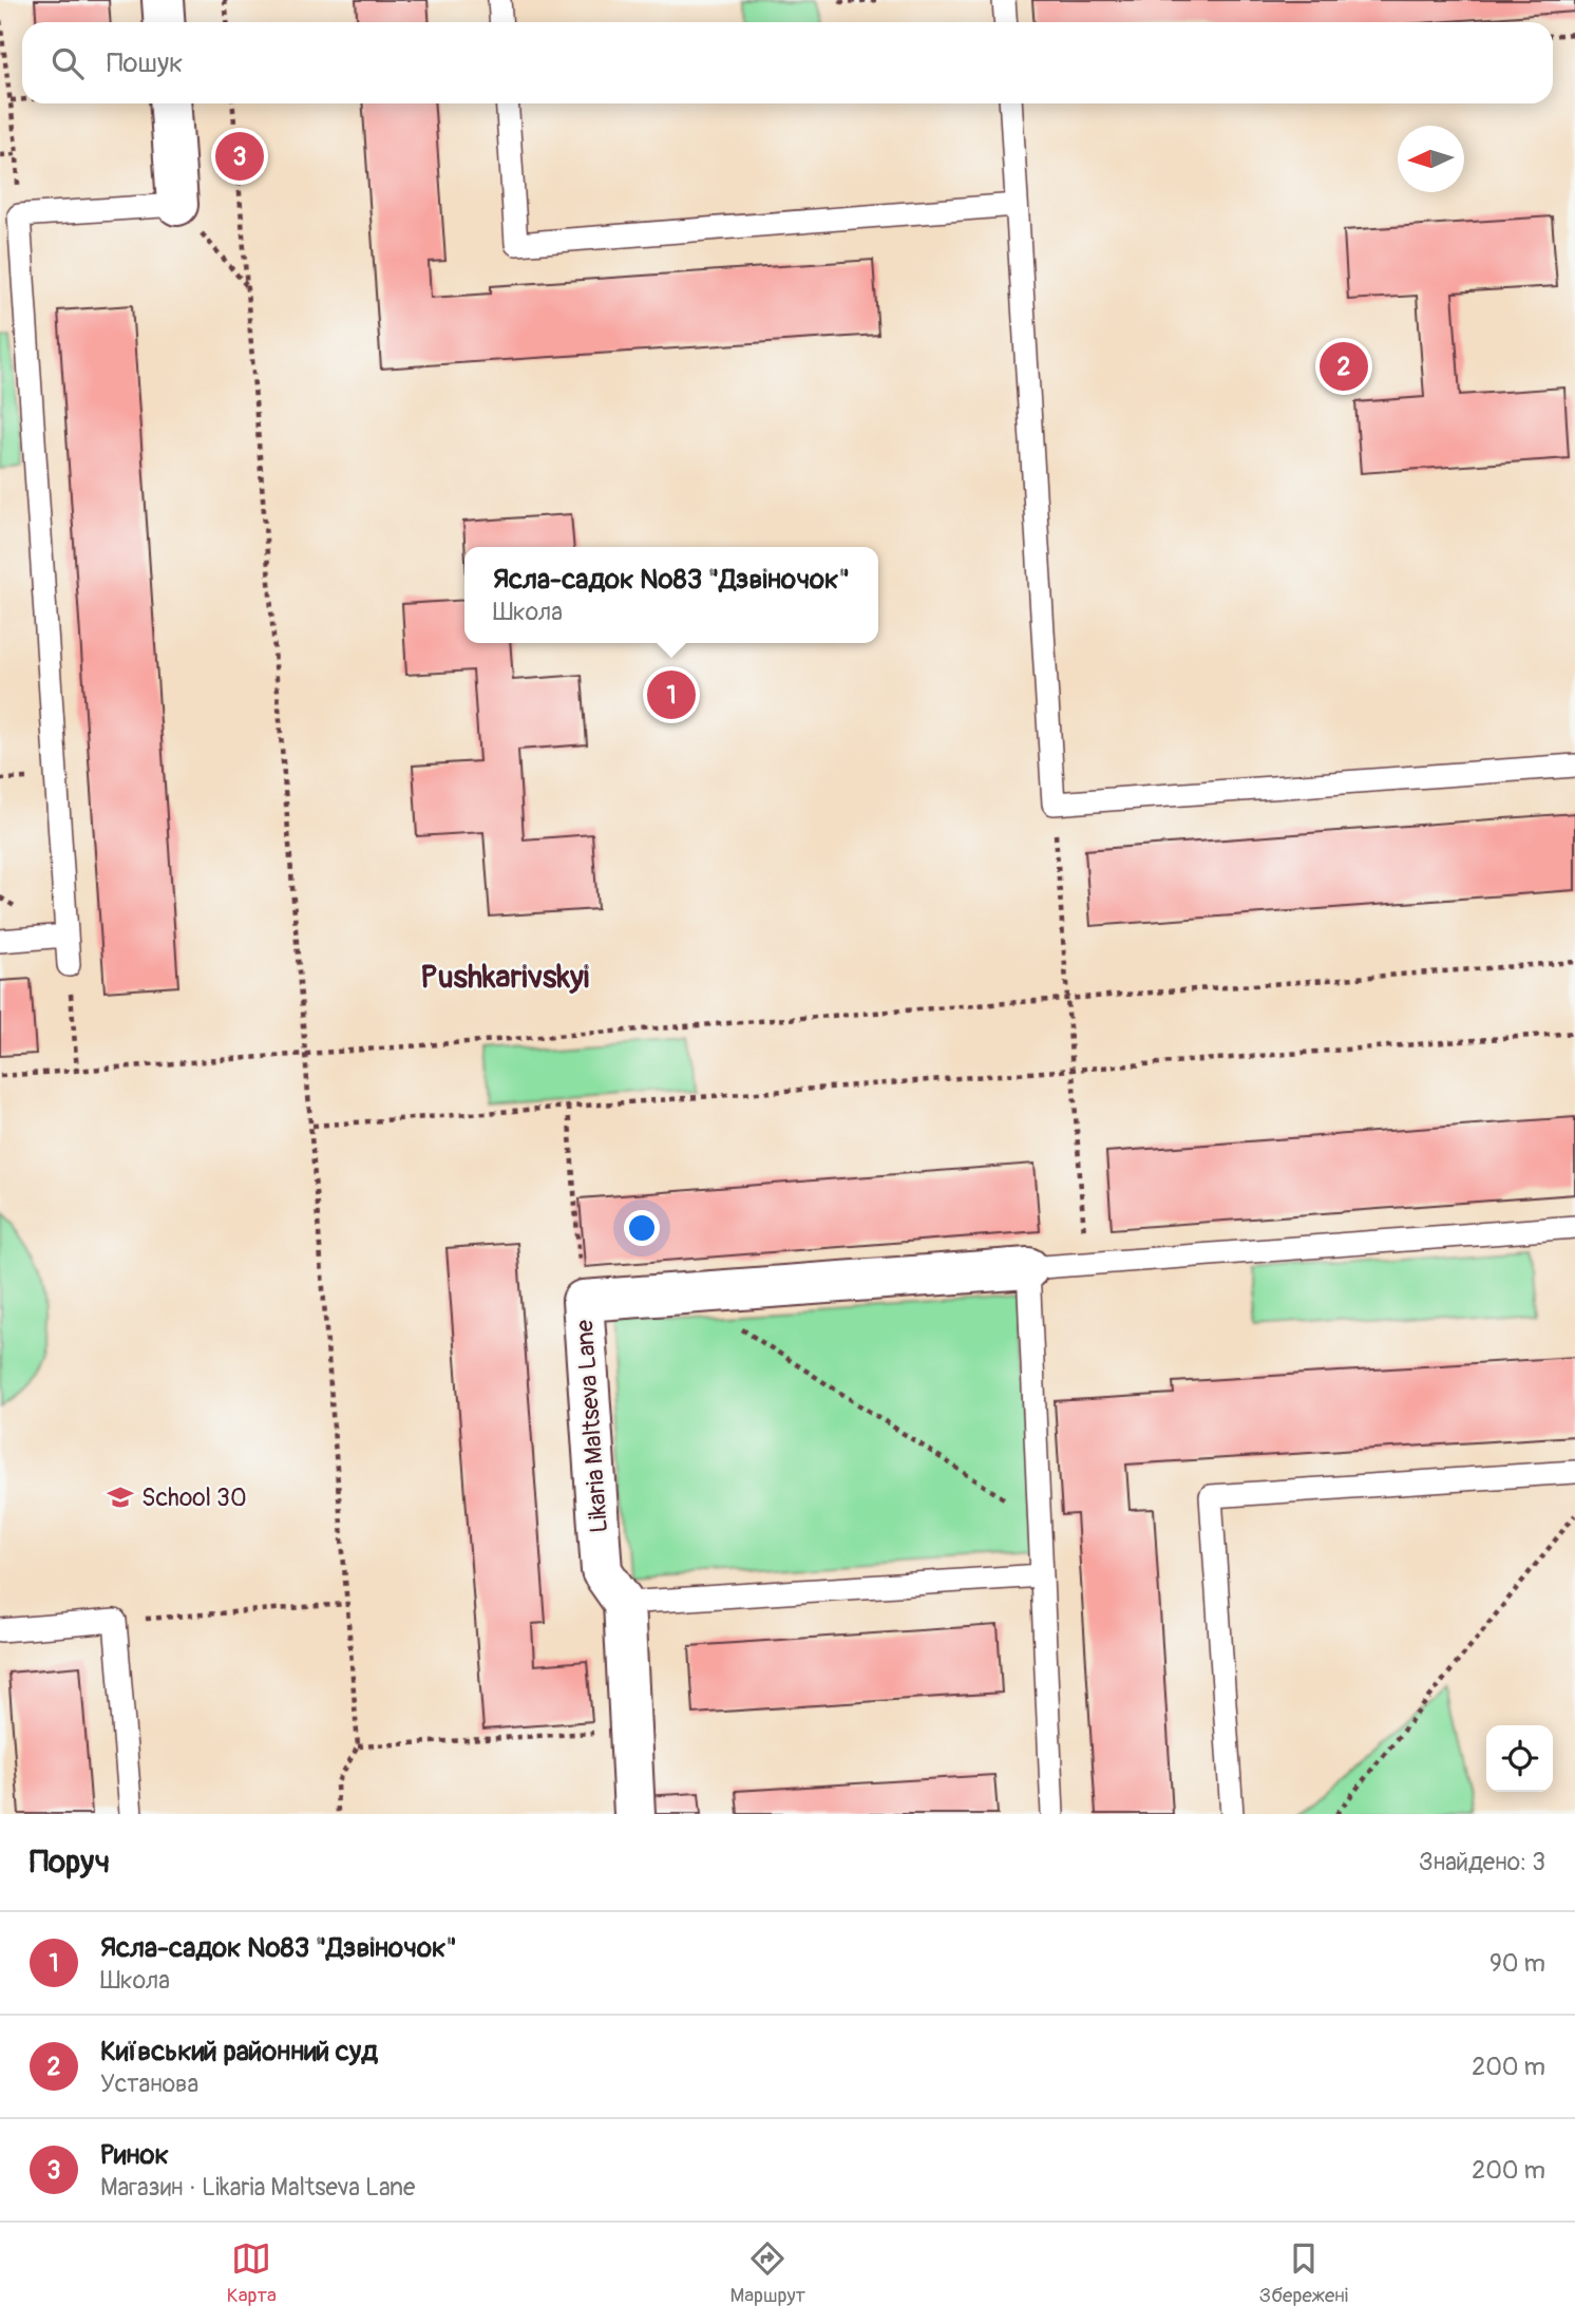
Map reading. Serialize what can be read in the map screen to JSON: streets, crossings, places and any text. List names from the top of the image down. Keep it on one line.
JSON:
{"streets":{"street":["Likaria Maltseva Lane"]},"districts":["Pushkarivskyi"],"places":{"school or university":["School 30"]},"north":"left","page":{"search":"Пошук","pins":["3","2","1"],"popup":["Ясла-садок №83 \"Дзвіночок\"","Школа"],"heading":["Поруч","Знайдено: 3"],"list":[{"mark":"1","name":"Ясла-садок №83 \"Дзвіночок\"","note":"Школа","value":"90 m"},{"mark":"2","name":"Київський районний суд","note":"Установа","value":"200 m"},{"mark":"3","name":"Ринок","note":"Магазин · Likaria Maltseva Lane","value":"200 m"}],"nav":["Карта","Маршрут","Збережені"]}}
